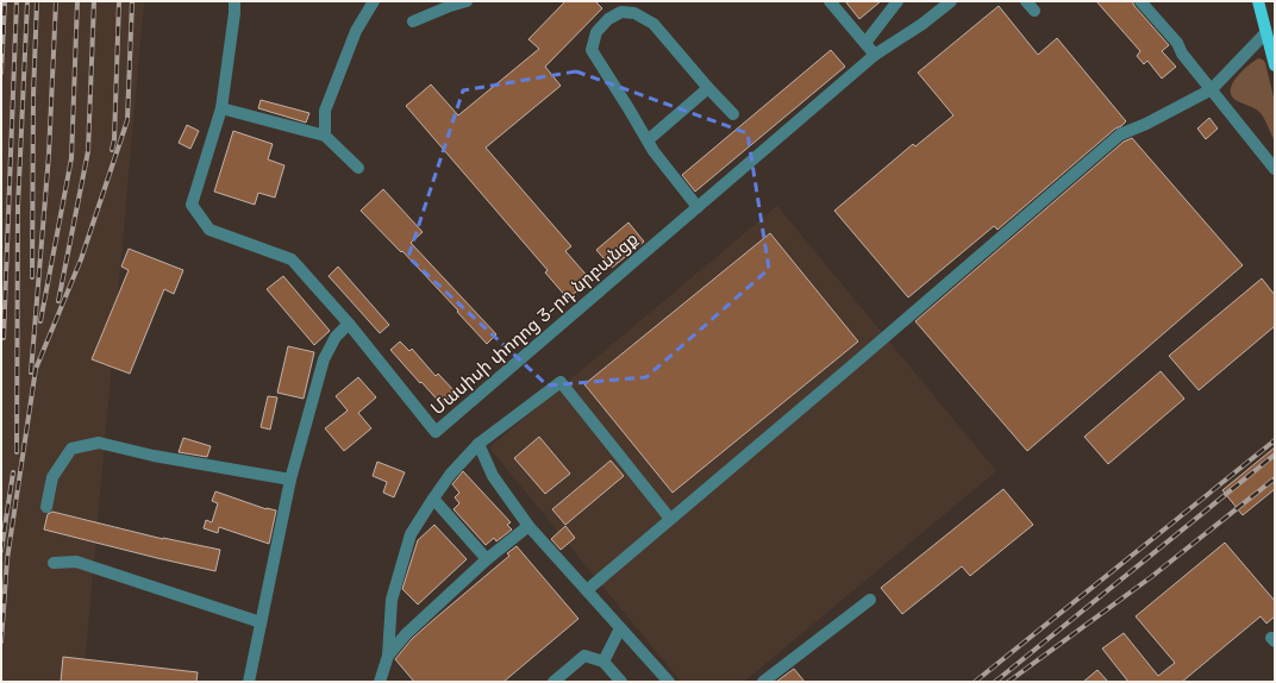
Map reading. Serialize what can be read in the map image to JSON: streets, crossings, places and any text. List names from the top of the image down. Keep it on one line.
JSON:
{"streets":{"street":["Մասիսի փողոց 3-րդ նրբանցք"]}}
